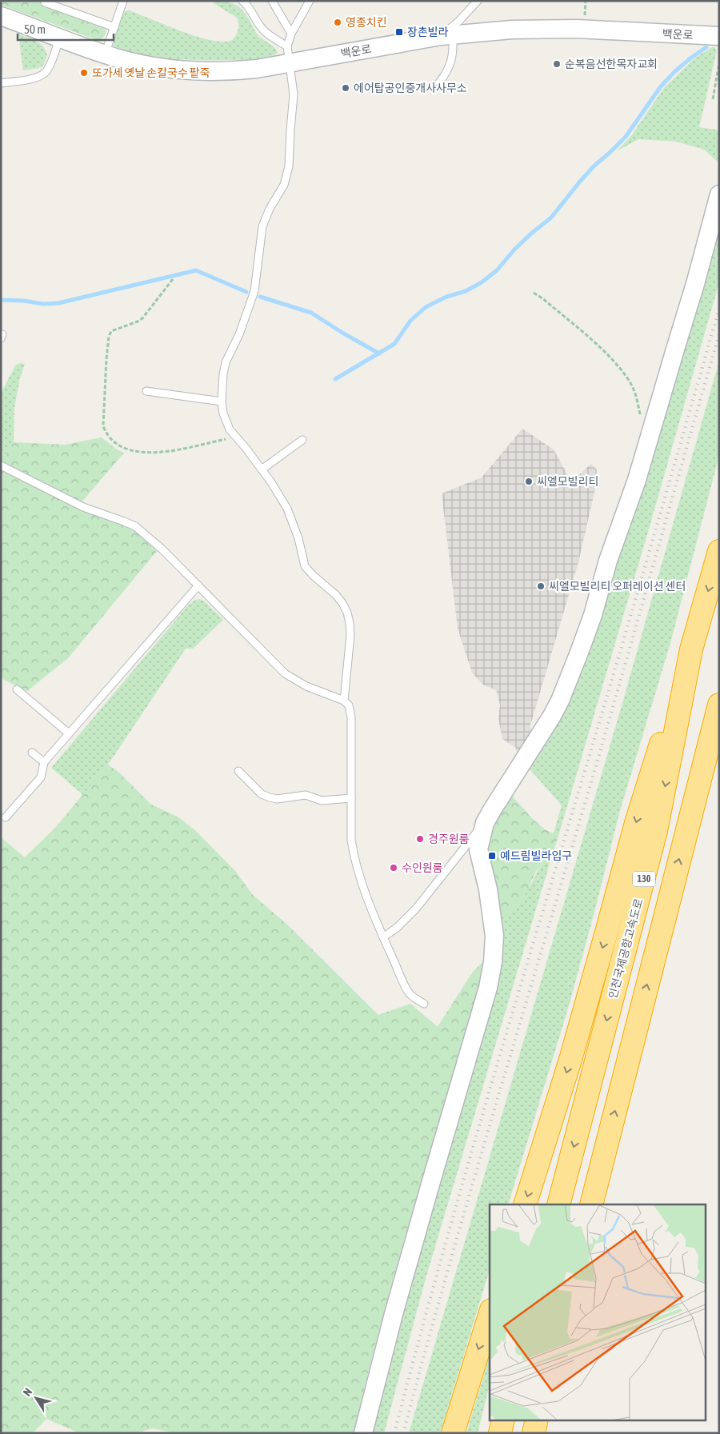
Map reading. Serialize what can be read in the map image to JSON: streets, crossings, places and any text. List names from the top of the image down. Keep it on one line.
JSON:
{"streets":{"highway":["130","인천국제공항고속도로"],"street":["백운로"]},"places":{"other":["영종치킨","순복음선한목자교회","또가세 옛날 손칼국수 팥죽","에어탑공인중개사사무소","씨엘모빌리티","씨엘모빌리티 오퍼레이션 센터","경주원룸","수인원룸"],"transit":["장촌빌라","예드림빌라입구"]},"scale_bar":"50 m","north":"top left"}
